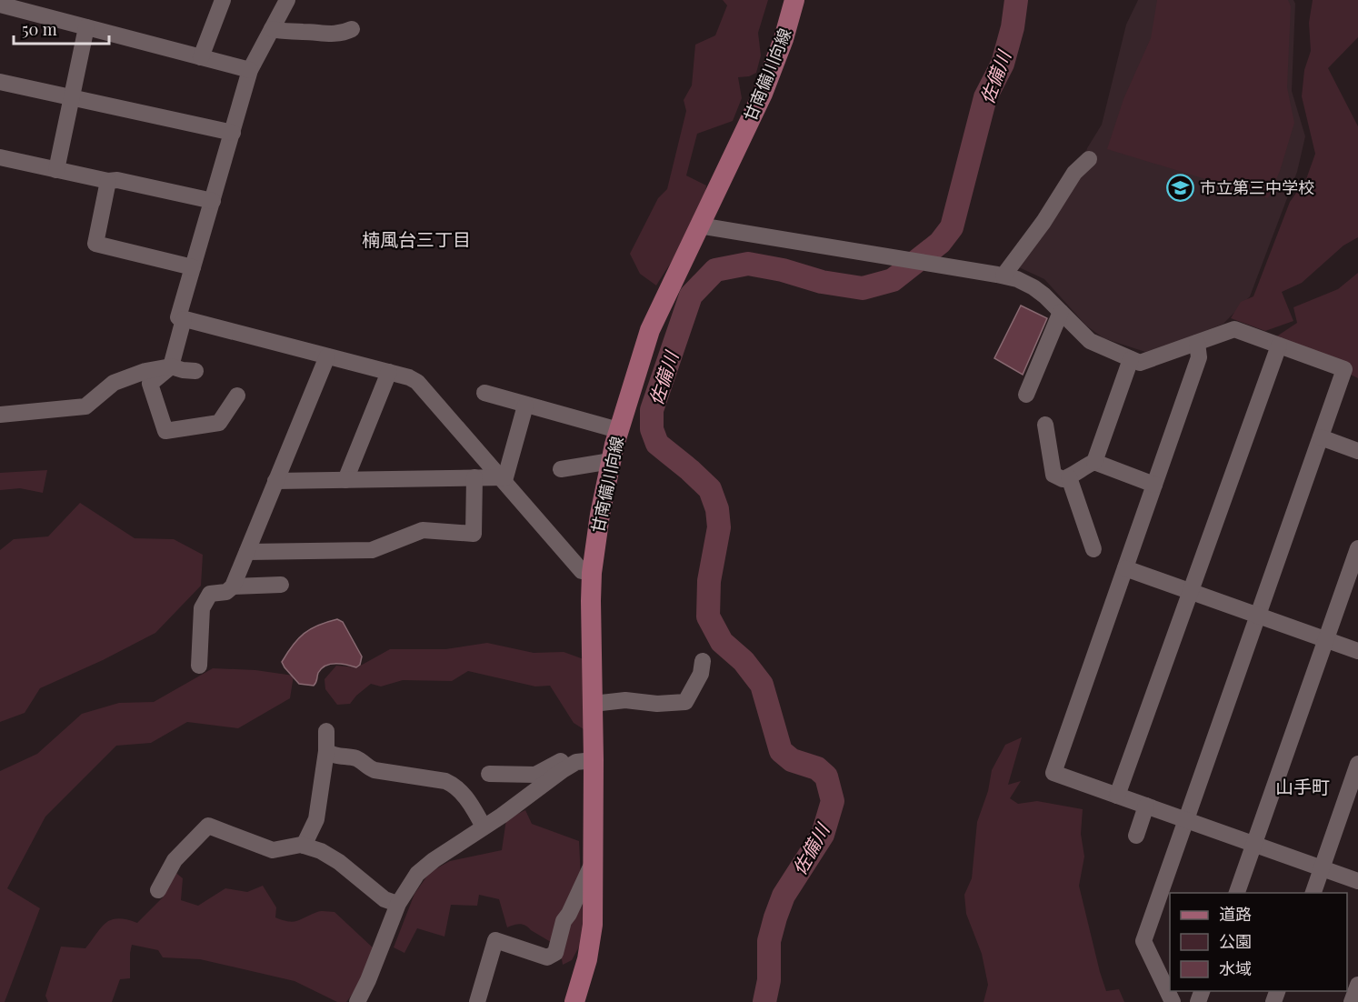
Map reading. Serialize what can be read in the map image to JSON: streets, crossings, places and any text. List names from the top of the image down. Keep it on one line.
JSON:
{"streets":{"main road":["甘南備川向線"]},"districts":["楠風台三丁目","山手町"],"water":["佐備川"],"places":{"school or university":["市立第三中学校"]},"legend":["道路","公園","水域"],"scale_bar":"50 m"}
